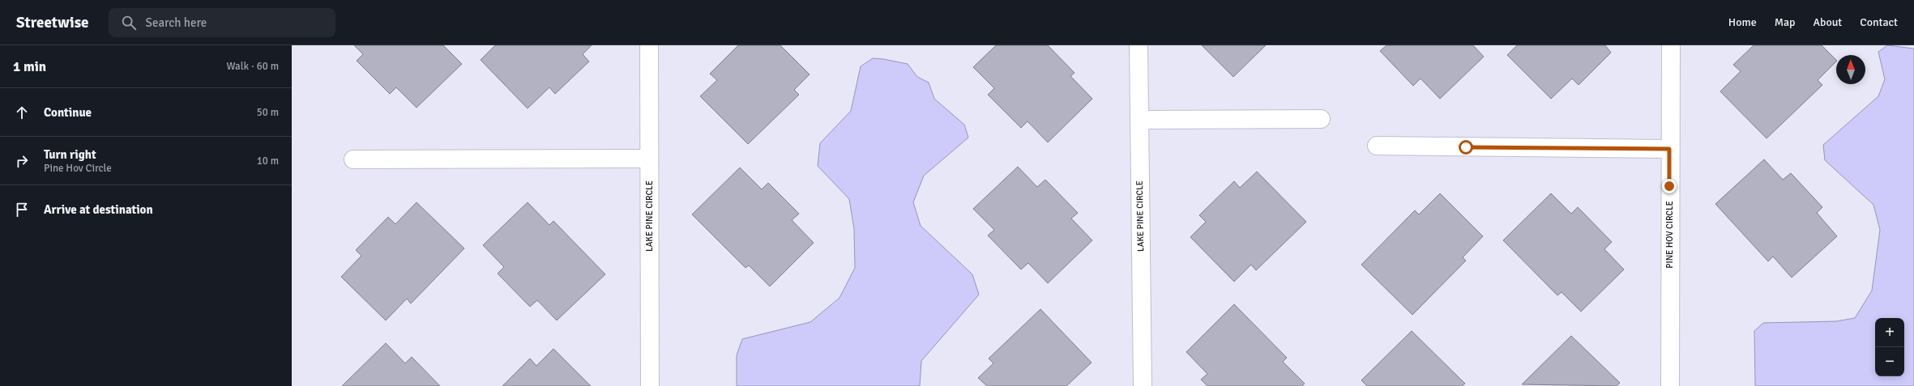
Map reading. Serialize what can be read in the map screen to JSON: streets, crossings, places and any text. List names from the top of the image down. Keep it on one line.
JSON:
{"streets":{"street":["LAKE PINE CIRCLE","PINE HOV CIRCLE"]},"north":"top","page":{"header":"Streetwise","search":"Search here","nav":["Home","Map","About","Contact"],"heading":["1 min","Walk · 60 m"],"list":[["Continue","50 m"],["Turn right","Pine Hov Circle","10 m"],"Arrive at destination"],"map_buttons":["+","−"]}}
